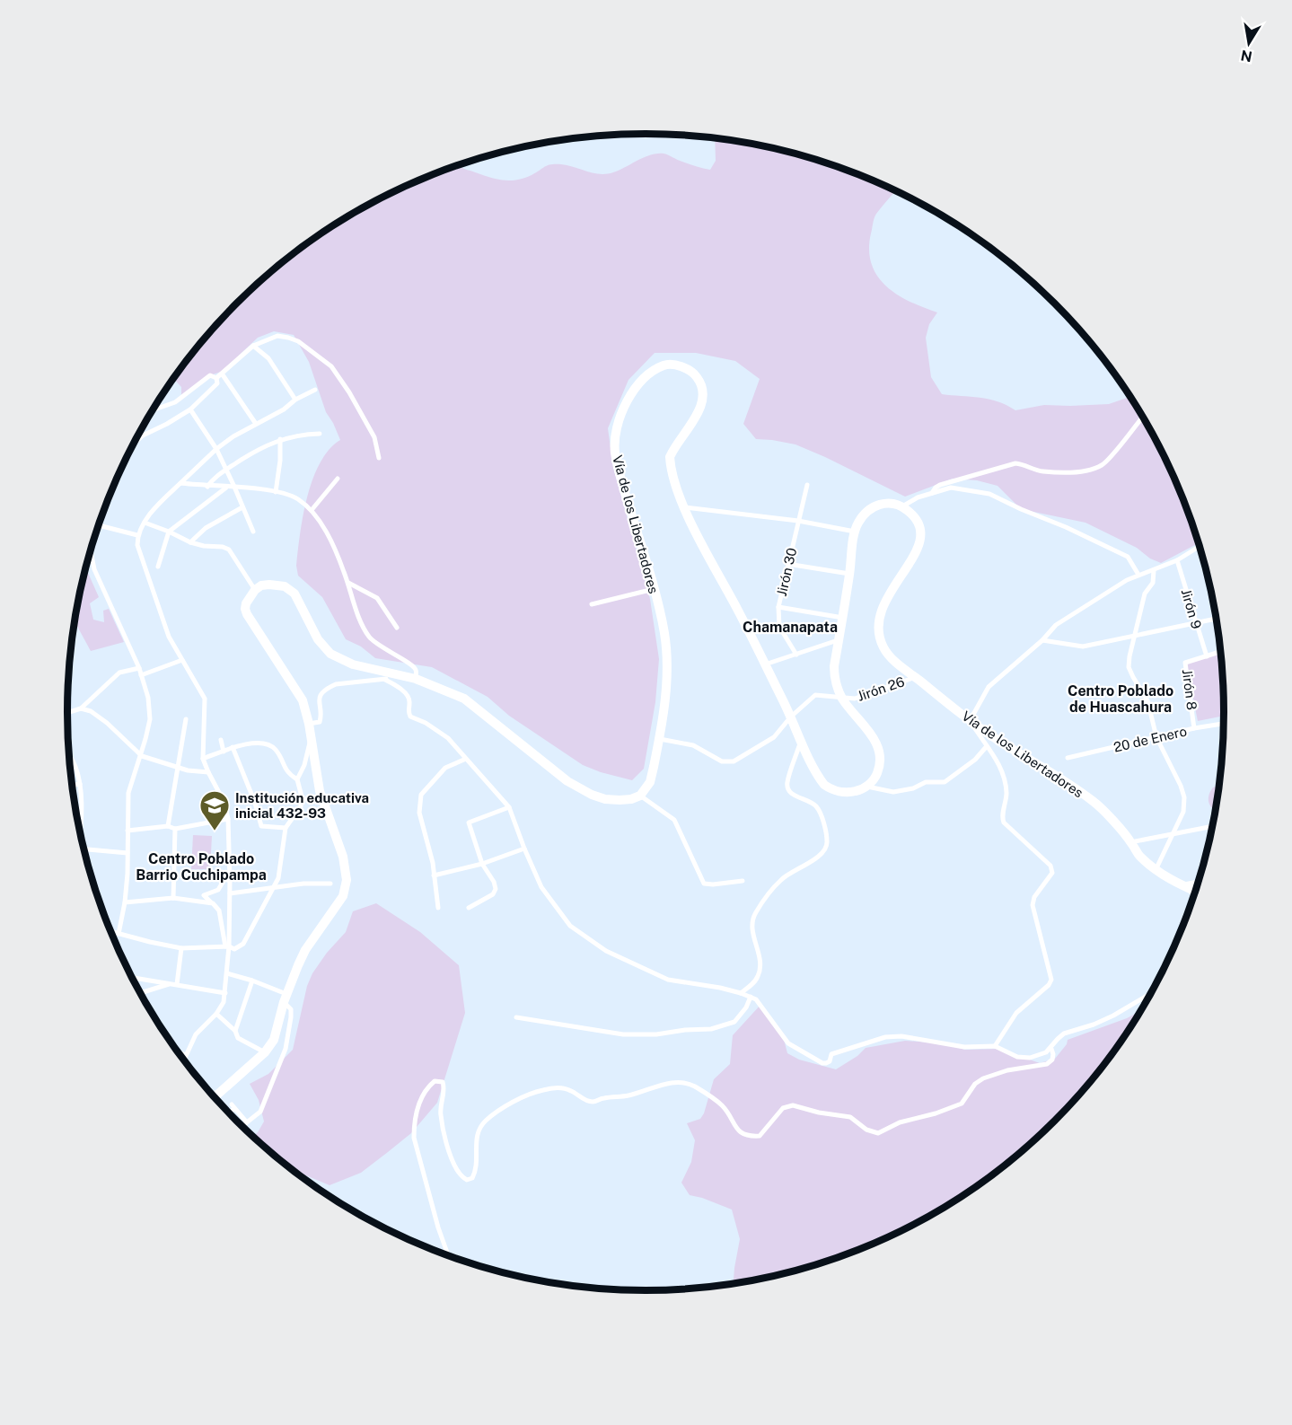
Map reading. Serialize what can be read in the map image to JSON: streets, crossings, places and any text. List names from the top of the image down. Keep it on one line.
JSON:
{"streets":{"highway":["Vía de los Libertadores"],"street":["Jirón 30","Jirón 9","Jirón 26","Jirón 8","20 de Enero"]},"crossings":[["Vía de los Libertadores","Jirón 26"],["Jirón 9","Jirón 8"],["Jirón 8","20 de Enero"]],"districts":["Chamanapata","Centro Poblado de Huascahura","Centro Poblado Barrio Cuchipampa"],"places":{"school or university":["Institución educativa inicial 432-93"]},"north":"bottom"}
